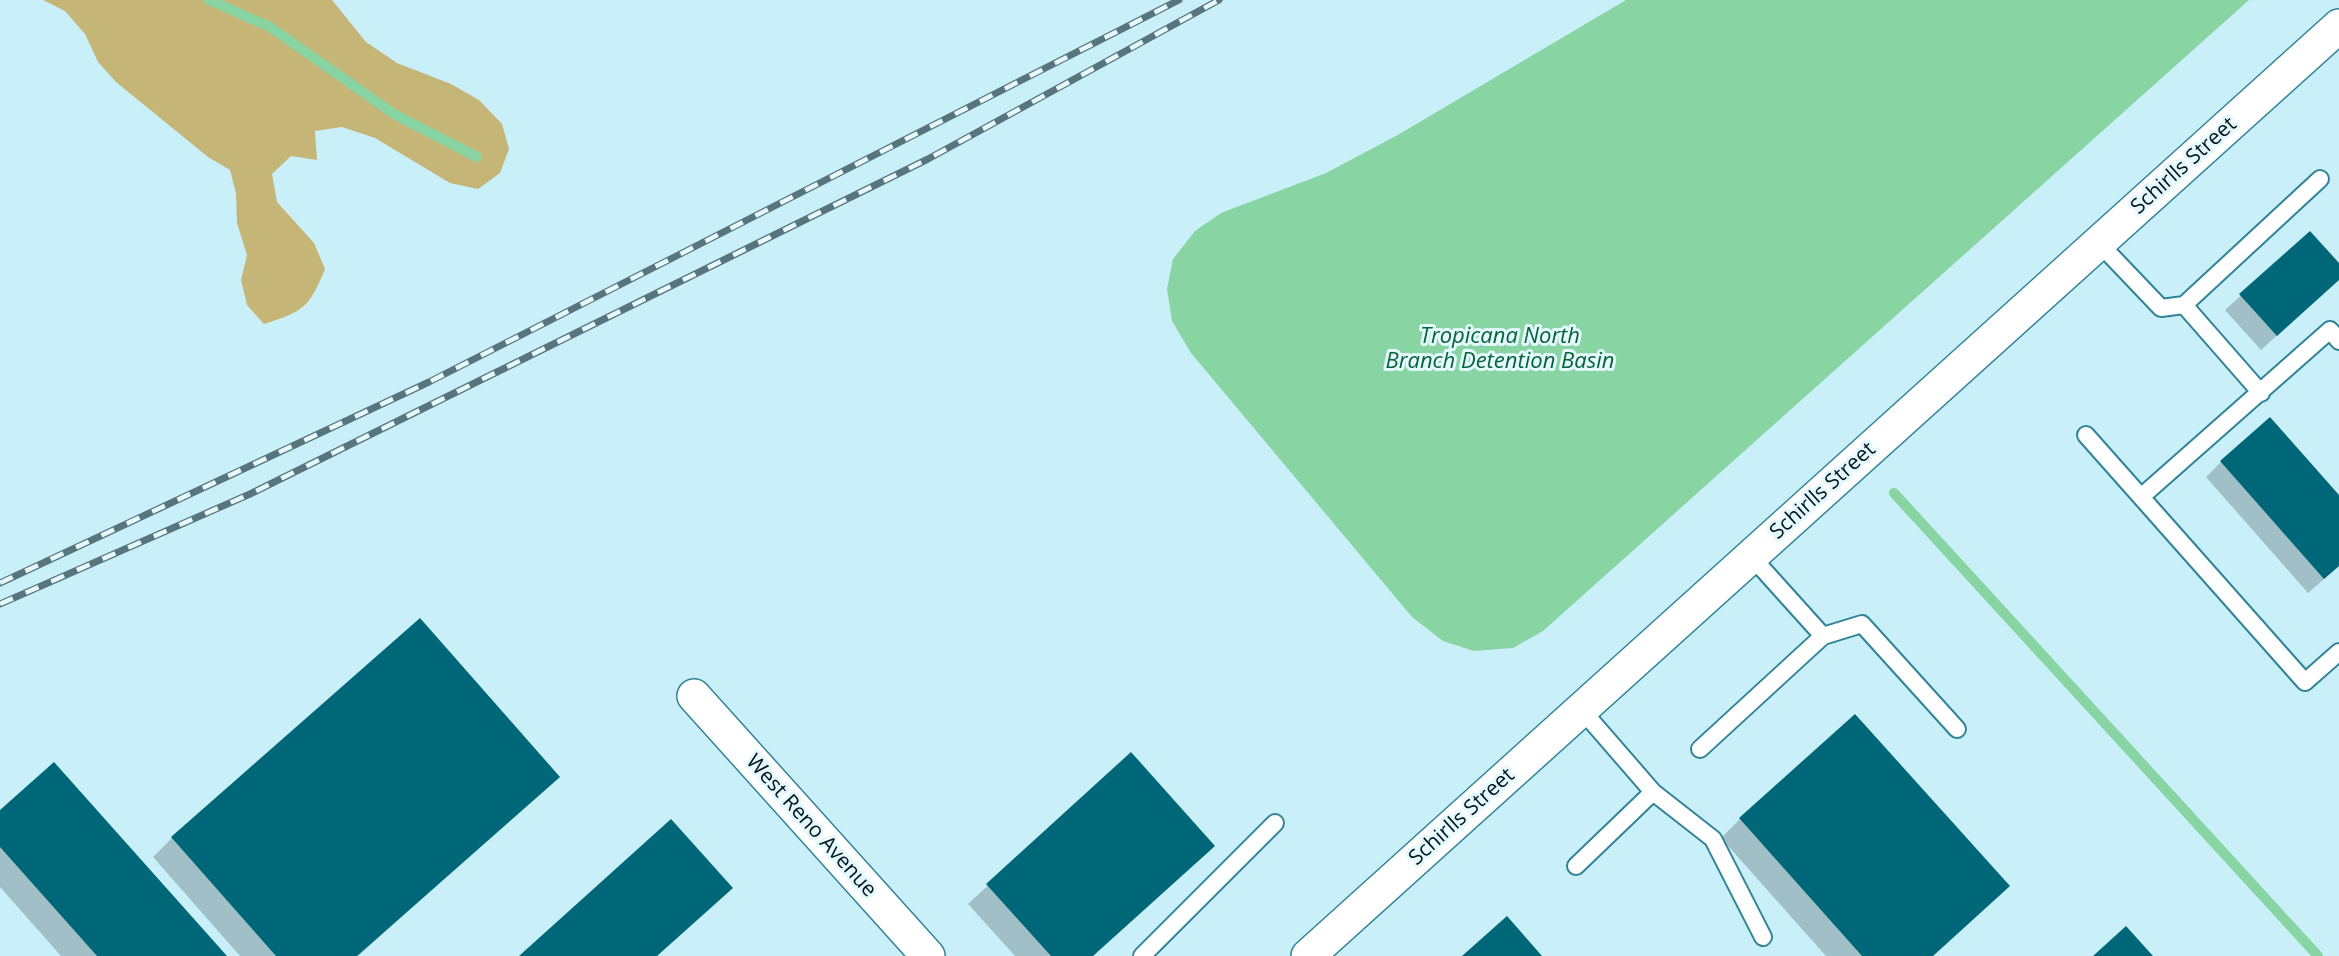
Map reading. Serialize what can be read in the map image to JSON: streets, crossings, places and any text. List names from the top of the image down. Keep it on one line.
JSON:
{"streets":{"street":["Schirlls Street","West Reno Avenue"]},"water":["Tropicana North Branch Detention Basin"]}
